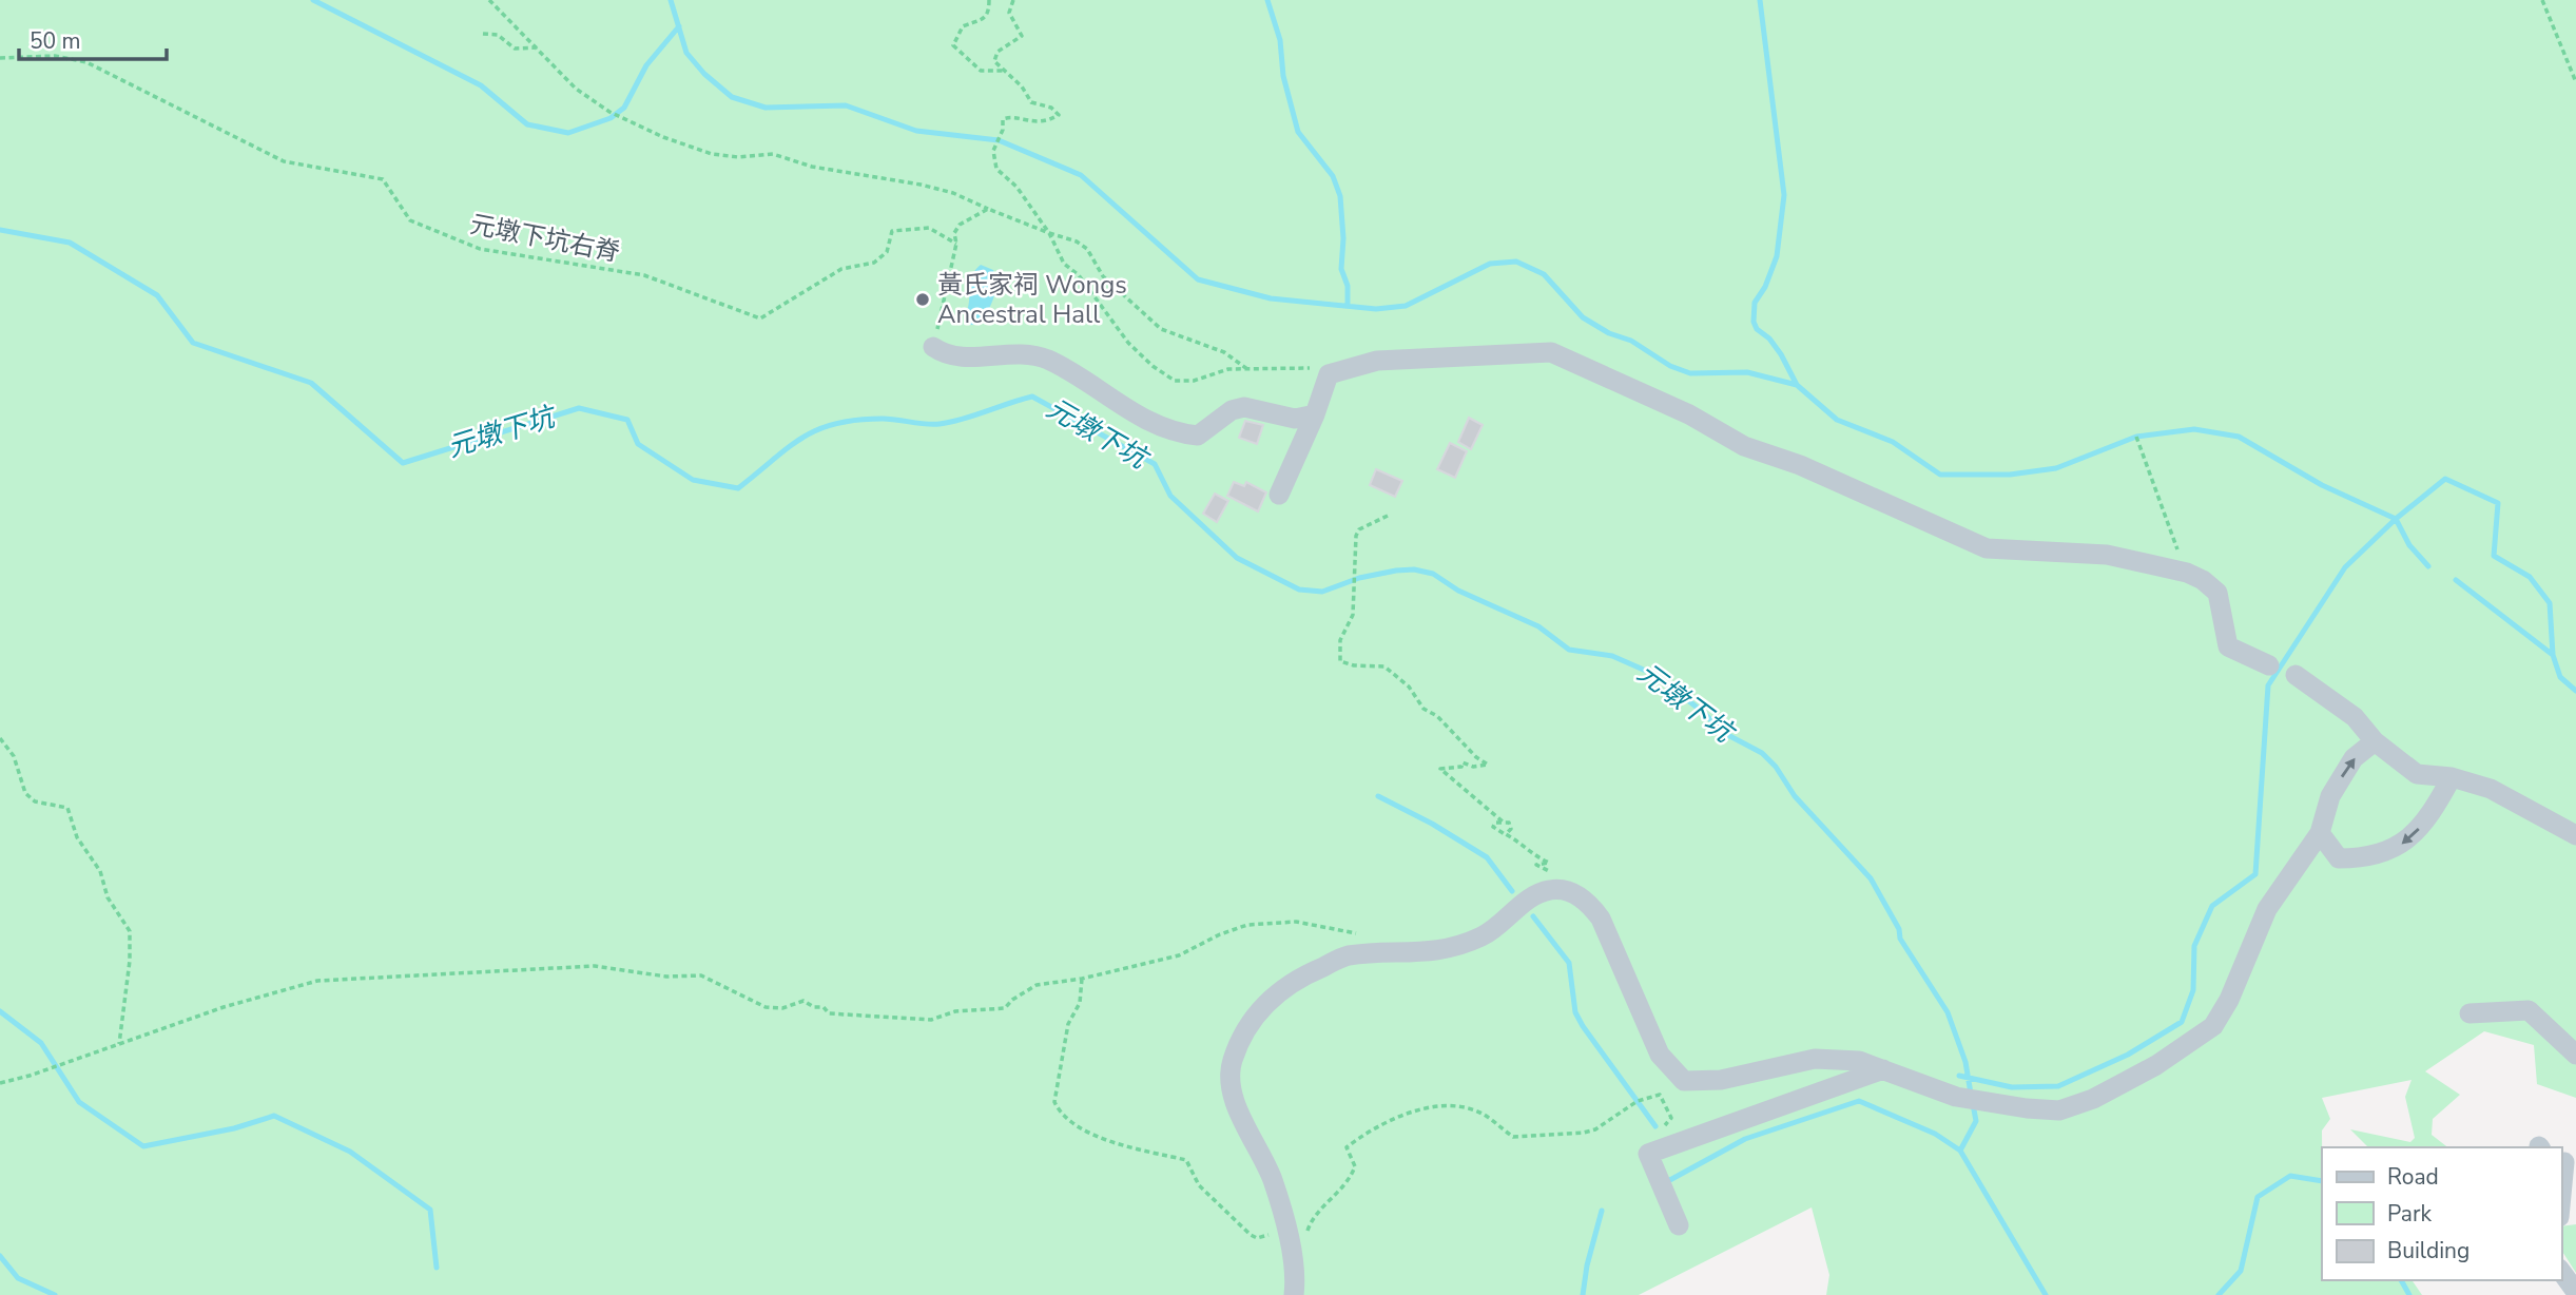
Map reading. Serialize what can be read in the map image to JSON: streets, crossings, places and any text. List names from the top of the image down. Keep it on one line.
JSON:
{"streets":{"path":["元墩下坑右脊"]},"water":["元墩下坑"],"places":["黃氏家祠 Wongs Ancestral Hall"],"legend":["Road","Park","Building"],"scale_bar":"50 m"}
